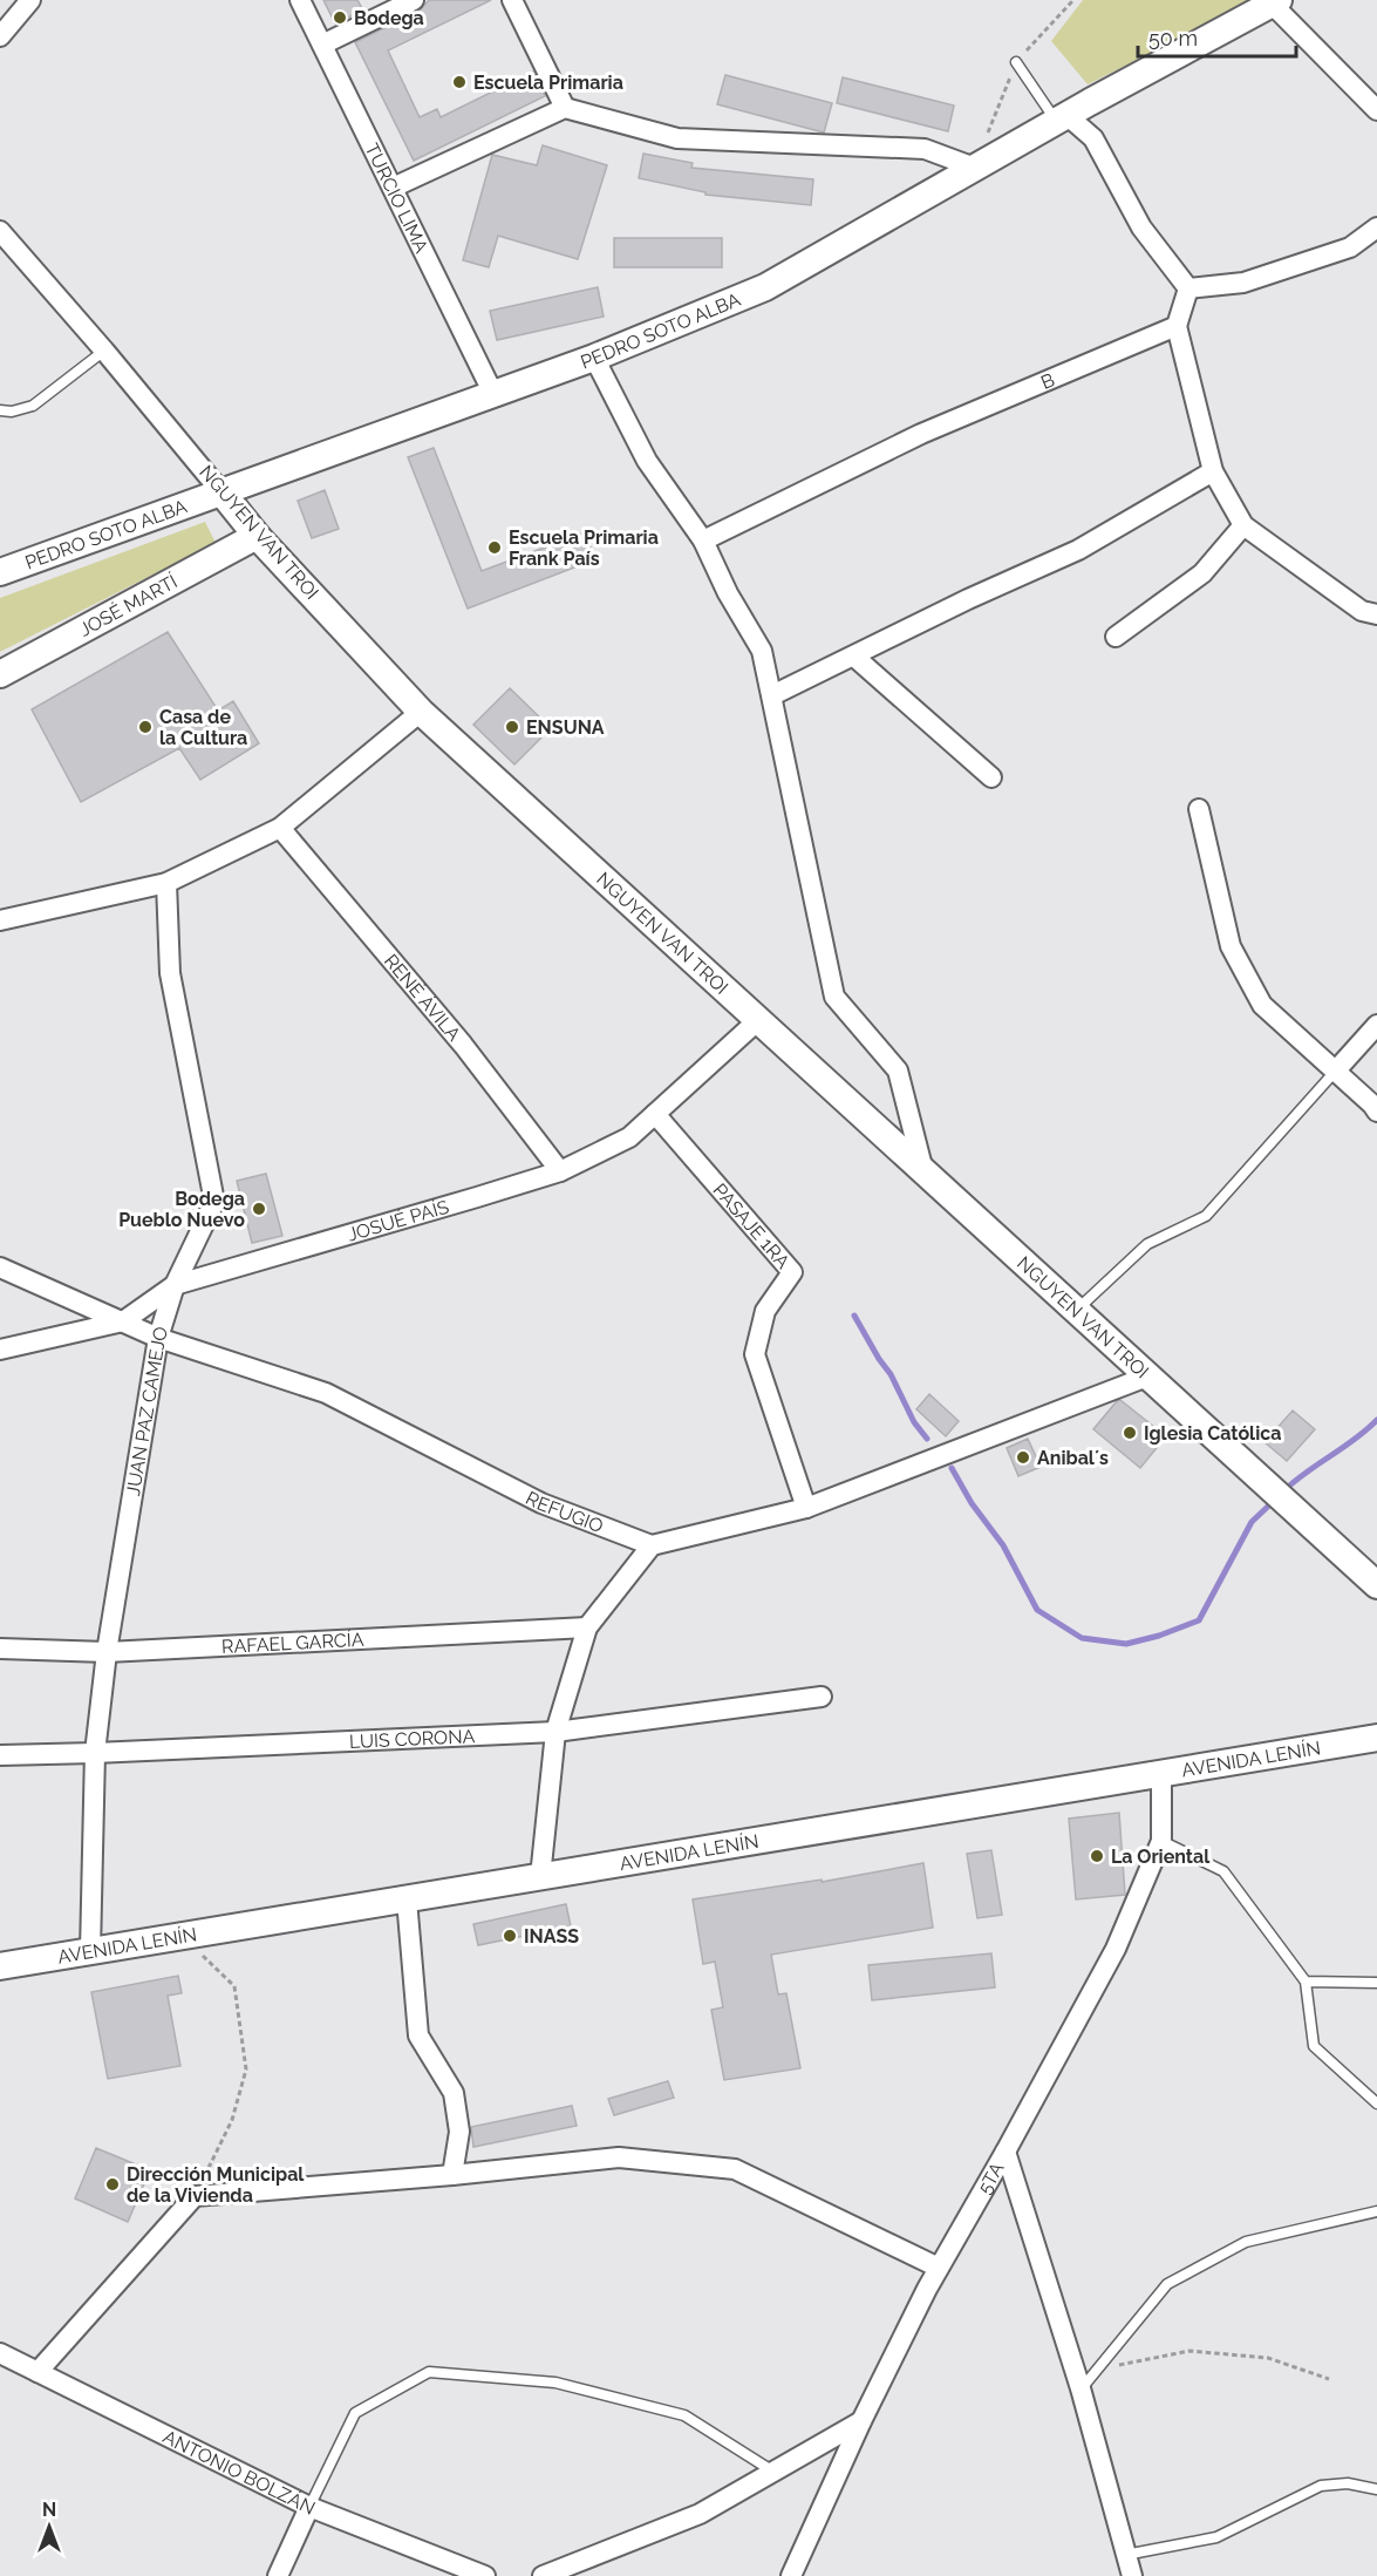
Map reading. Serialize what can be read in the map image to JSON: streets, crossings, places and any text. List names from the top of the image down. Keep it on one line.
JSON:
{"streets":{"street":["TURCIO LIMA","PEDRO SOTO ALBA","B","NGUYEN VAN TROI","JOSÉ MARTÍ","RENÉ ÁVILA","JOSUÉ PAÍS","PASAJE 1RA","JUAN PAZ CAMEJO","REFUGIO","RAFAEL GARCÍA","LUIS CORONA","AVENIDA LENÍN","5TA","ANTONIO BOLZÁN"]},"crossings":[["TURCIO LIMA","PEDRO SOTO ALBA"],["PEDRO SOTO ALBA","NGUYEN VAN TROI"],["NGUYEN VAN TROI","JOSÉ MARTÍ"],["NGUYEN VAN TROI","JOSUÉ PAÍS"],["RENÉ ÁVILA","JOSUÉ PAÍS"],["JOSUÉ PAÍS","PASAJE 1RA"],["JOSUÉ PAÍS","JUAN PAZ CAMEJO"],["JOSUÉ PAÍS","REFUGIO"],["JUAN PAZ CAMEJO","REFUGIO"],["JUAN PAZ CAMEJO","RAFAEL GARCÍA"],["JUAN PAZ CAMEJO","LUIS CORONA"],["JUAN PAZ CAMEJO","AVENIDA LENÍN"],["AVENIDA LENÍN","5TA"]],"places":["Bodega","Escuela Primaria","Escuela Primaria Frank País","Casa de la Cultura","ENSUNA","Bodega Pueblo Nuevo","Iglesia Católica","Anibal´s","La Oriental","INASS","Dirección Municipal de la Vivienda"],"scale_bar":"50 m","north":"top"}
